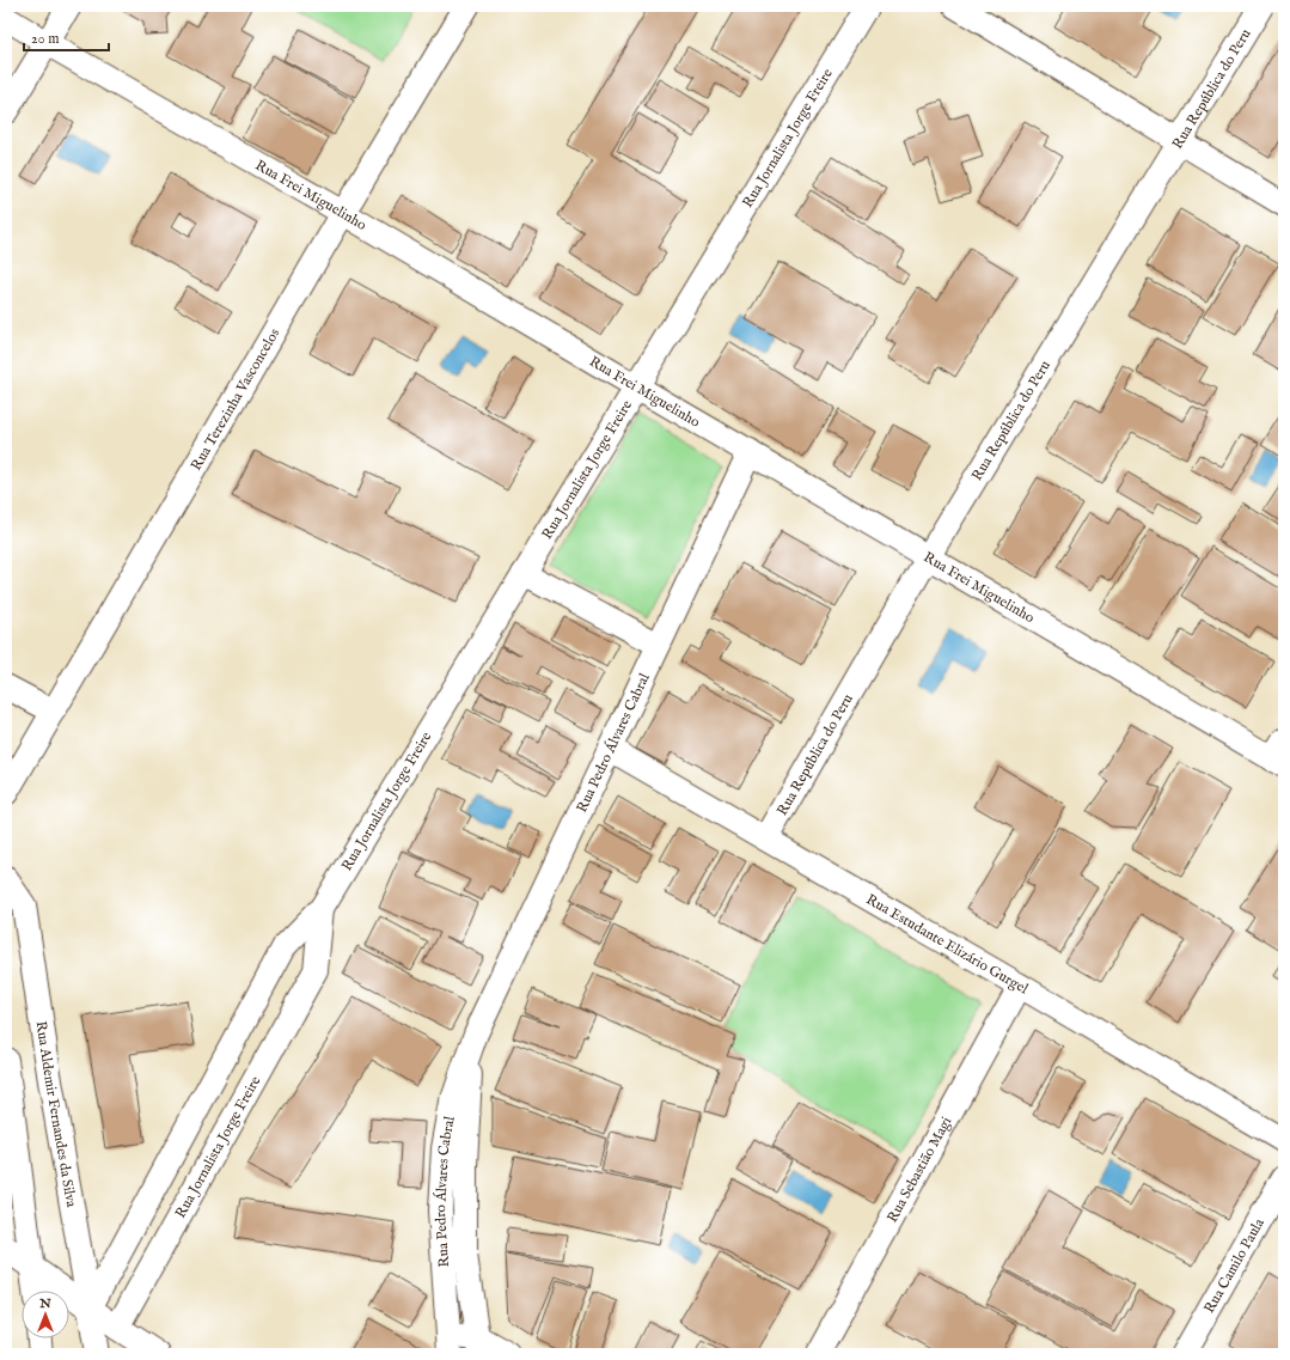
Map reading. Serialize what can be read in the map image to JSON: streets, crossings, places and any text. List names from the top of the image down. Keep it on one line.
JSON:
{"streets":{"street":["Rua República do Peru","Rua Jornalista Jorge Freire","Rua Frei Miguelinho","Rua Terezinha Vasconcelos","Rua Pedro Álvares Cabral","Rua Estudante Elizário Gurgel","Rua Aldemir Fernandes da Silva","Rua Sebastião Magi","Rua Camilo Paula"]},"crossings":[["Rua República do Peru","Rua Frei Miguelinho"],["Rua República do Peru","Rua Estudante Elizário Gurgel"],["Rua Jornalista Jorge Freire","Rua Frei Miguelinho"],["Rua Jornalista Jorge Freire","Rua Aldemir Fernandes da Silva"],["Rua Frei Miguelinho","Rua Terezinha Vasconcelos"],["Rua Frei Miguelinho","Rua Pedro Álvares Cabral"],["Rua Pedro Álvares Cabral","Rua Estudante Elizário Gurgel"],["Rua Estudante Elizário Gurgel","Rua Sebastião Magi"]],"scale_bar":"20 m","north":"top"}
